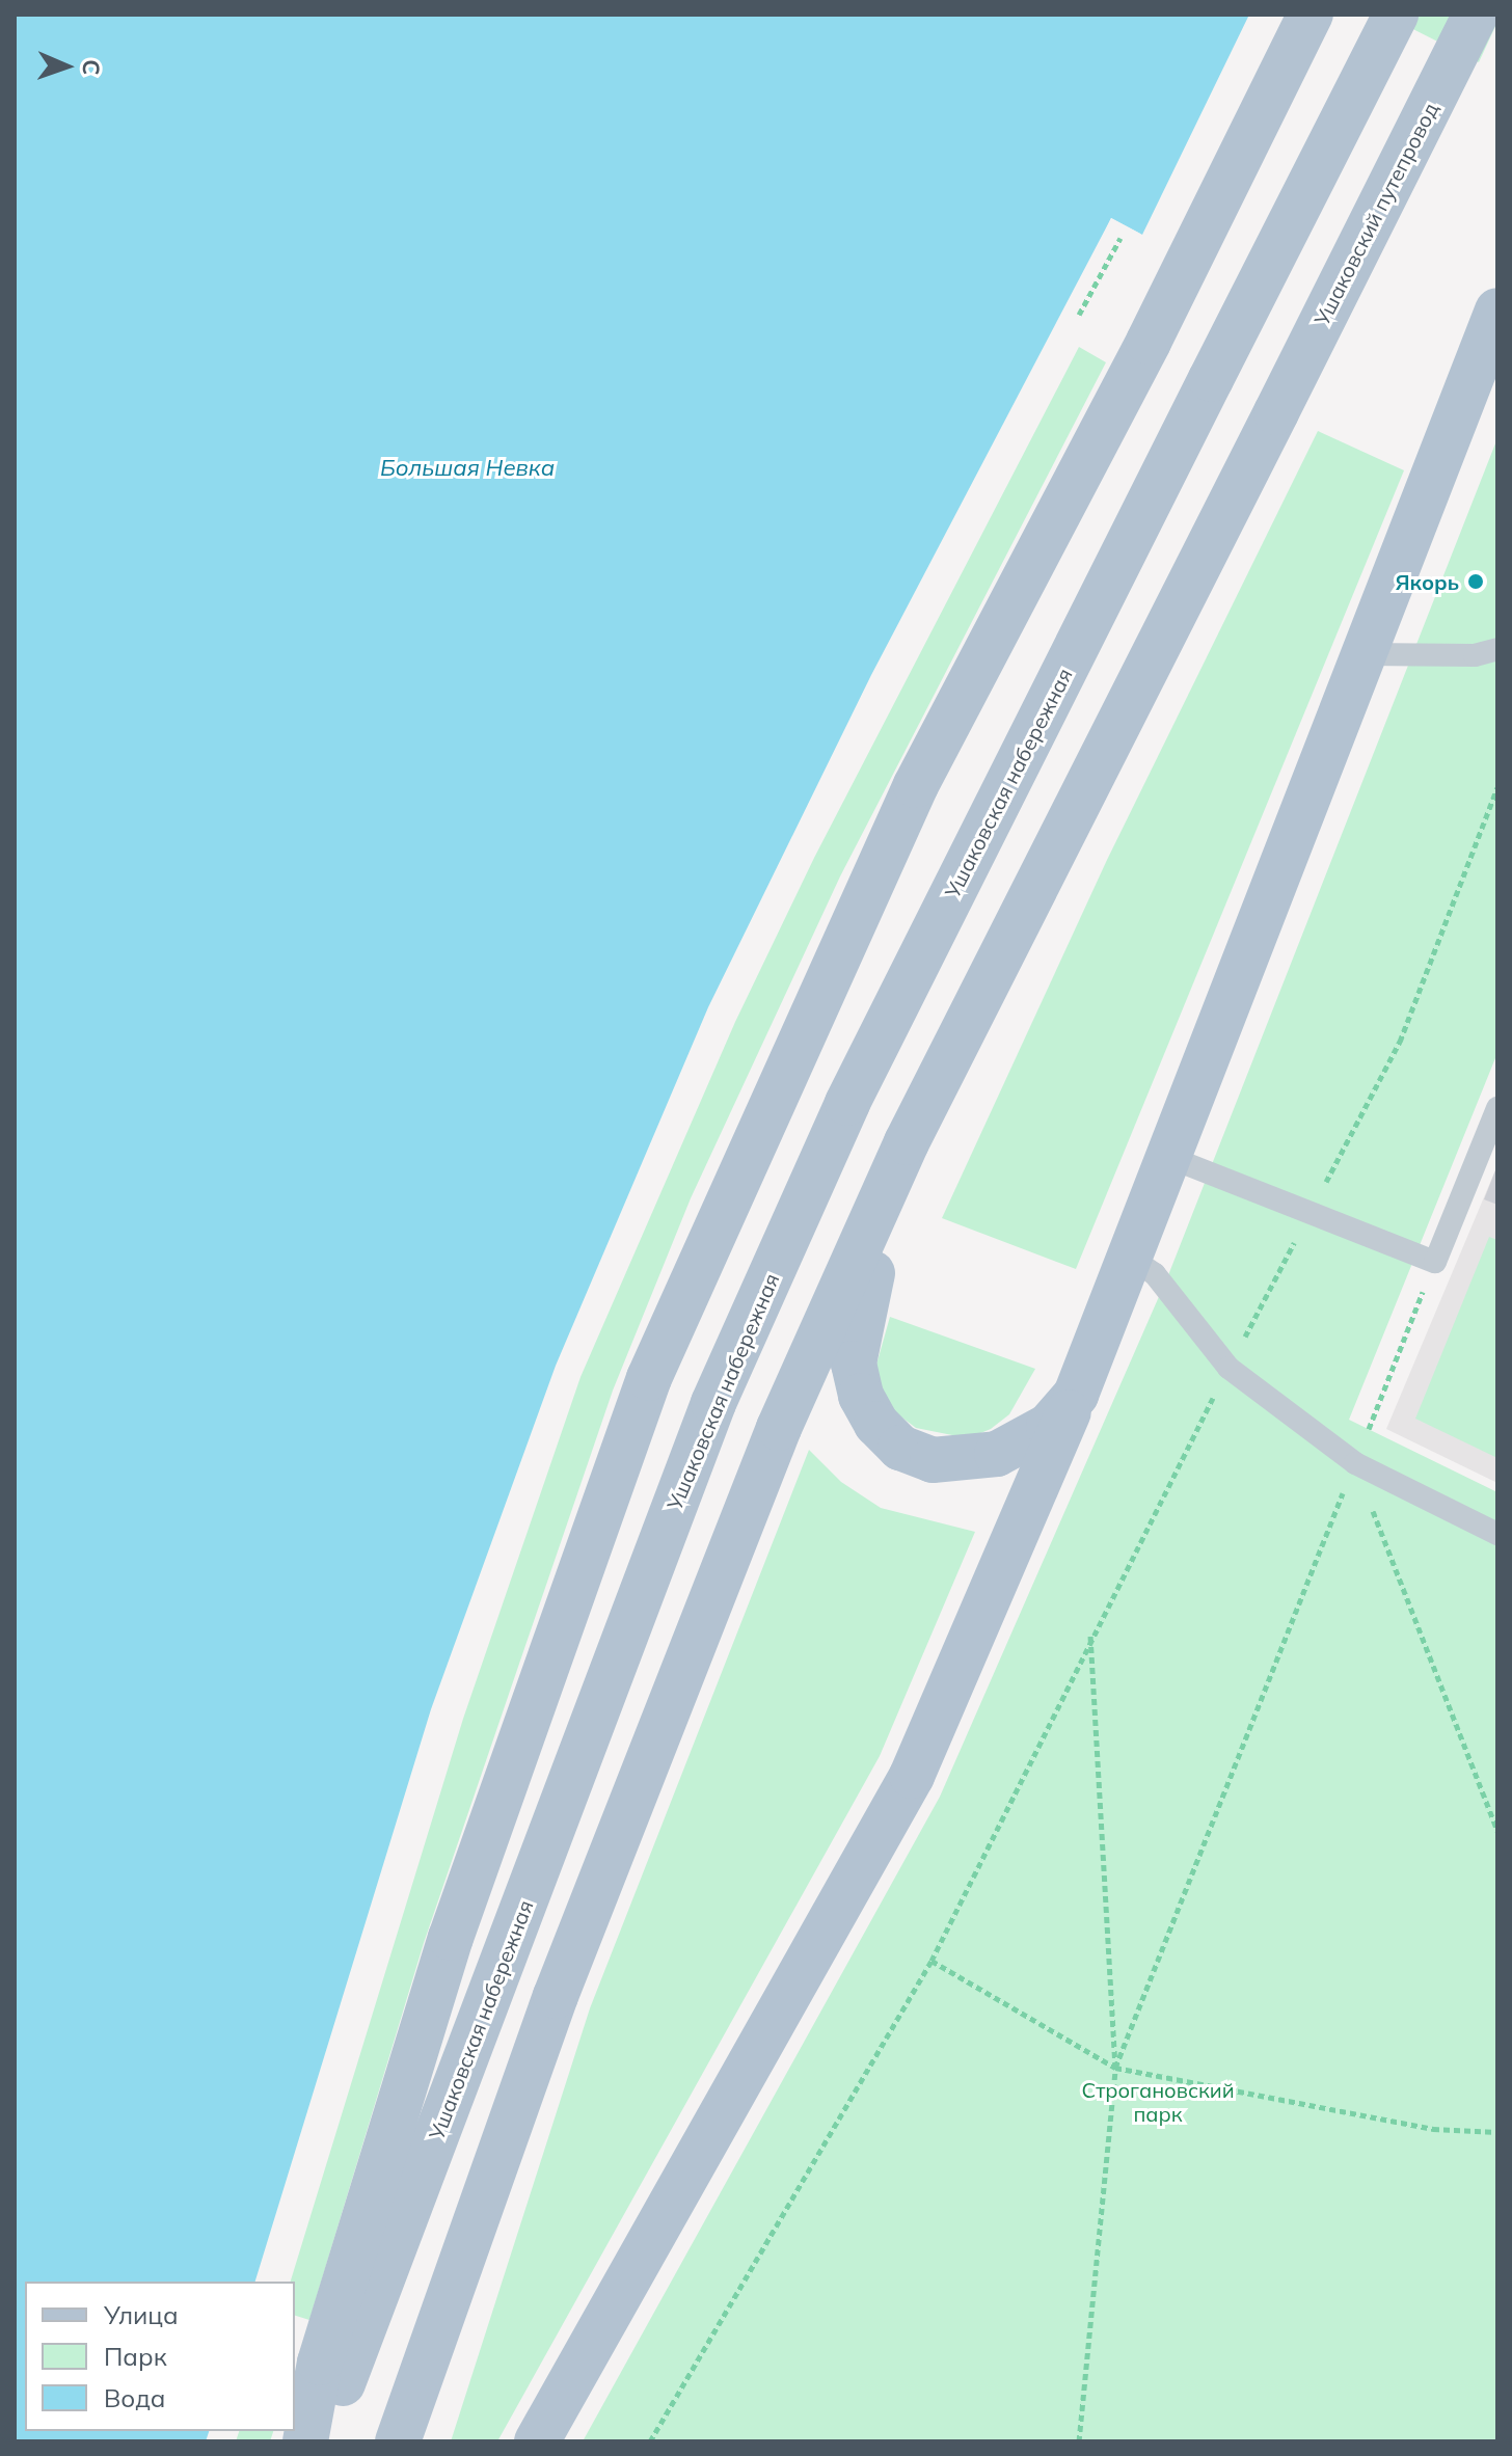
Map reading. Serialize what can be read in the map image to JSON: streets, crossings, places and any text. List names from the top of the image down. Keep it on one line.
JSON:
{"streets":{"main road":["Ушаковский путепровод","Ушаковская набережная"]},"water":["Большая Невка"],"parks":["Строгановский парк"],"places":["Якорь"],"legend":["Улица","Парк","Вода"],"north":"right"}
